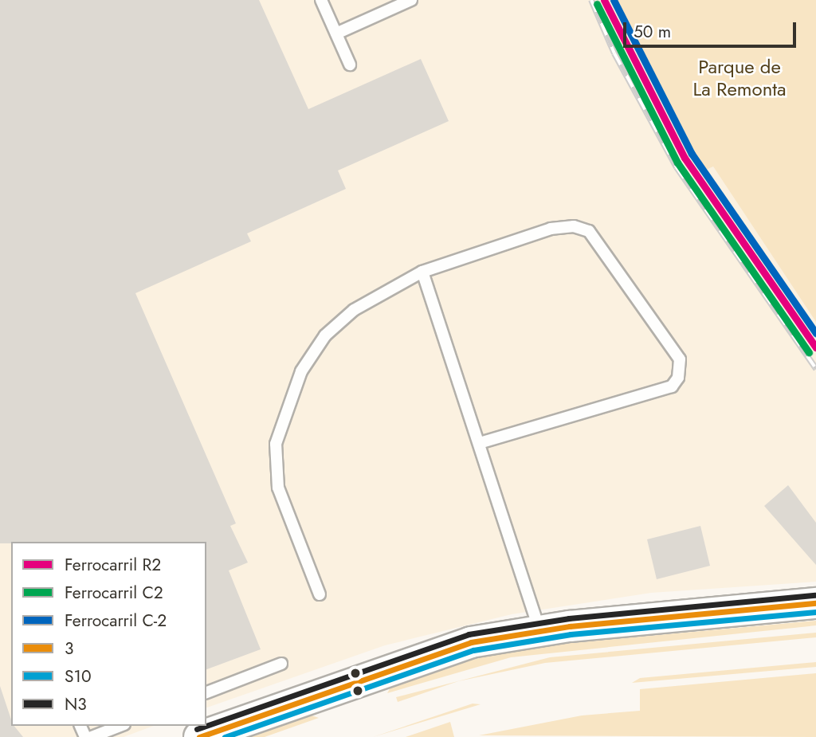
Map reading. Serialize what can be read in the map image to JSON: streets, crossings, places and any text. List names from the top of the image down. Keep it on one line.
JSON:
{"parks":["Parque de La Remonta"],"lines":["rail line R2","rail line C-2","rail line C2","transit line N3","transit line 3","transit line S10"],"legend":["Ferrocarril R2","Ferrocarril C2","Ferrocarril C-2","3","S10","N3"],"scale_bar":"50 m"}
